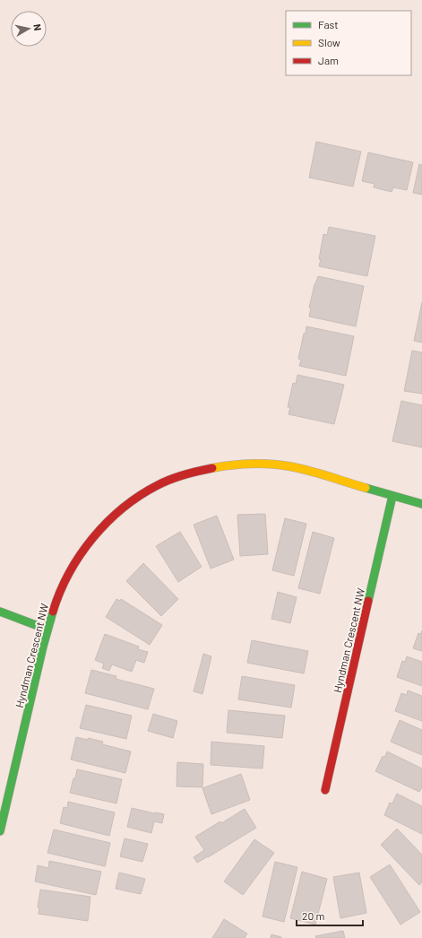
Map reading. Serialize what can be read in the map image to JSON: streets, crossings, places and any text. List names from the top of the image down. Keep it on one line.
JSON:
{"streets":{"street":["Hyndman Crescent NW"]},"legend":["Fast","Slow","Jam"],"scale_bar":"20 m","north":"right"}
